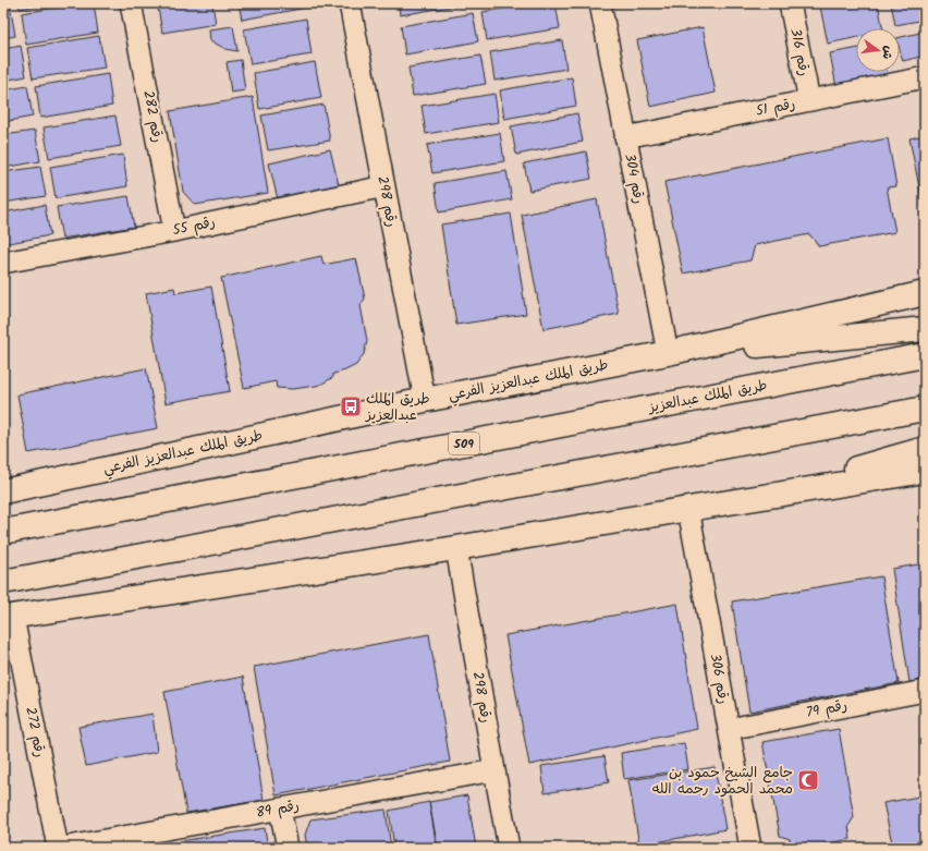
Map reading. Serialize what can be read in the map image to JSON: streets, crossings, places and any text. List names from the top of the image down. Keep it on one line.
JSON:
{"streets":{"main road":["طريق الملك عبدالعزيز الفرعي","طريق الملك عبدالعزيز","509"],"street":["رقم 316","رقم 51","رقم 282","رقم 304","رقم 298","رقم 55","رقم 306","رقم 79","رقم 272","رقم 89"]},"crossings":[["رقم 316","رقم 51"],["رقم 51","رقم 304"],["رقم 282","رقم 55"],["رقم 304","طريق الملك عبدالعزيز الفرعي"],["رقم 298","رقم 55"],["رقم 298","طريق الملك عبدالعزيز الفرعي"],["رقم 298","رقم 89"],["رقم 306","رقم 79"]],"places":{"bus stop":["طريق الملك عبدالعزيز"],"mosque":["جامع الشيخ حمود بن محمد الحمود رحمه الله"]},"north":"right"}
